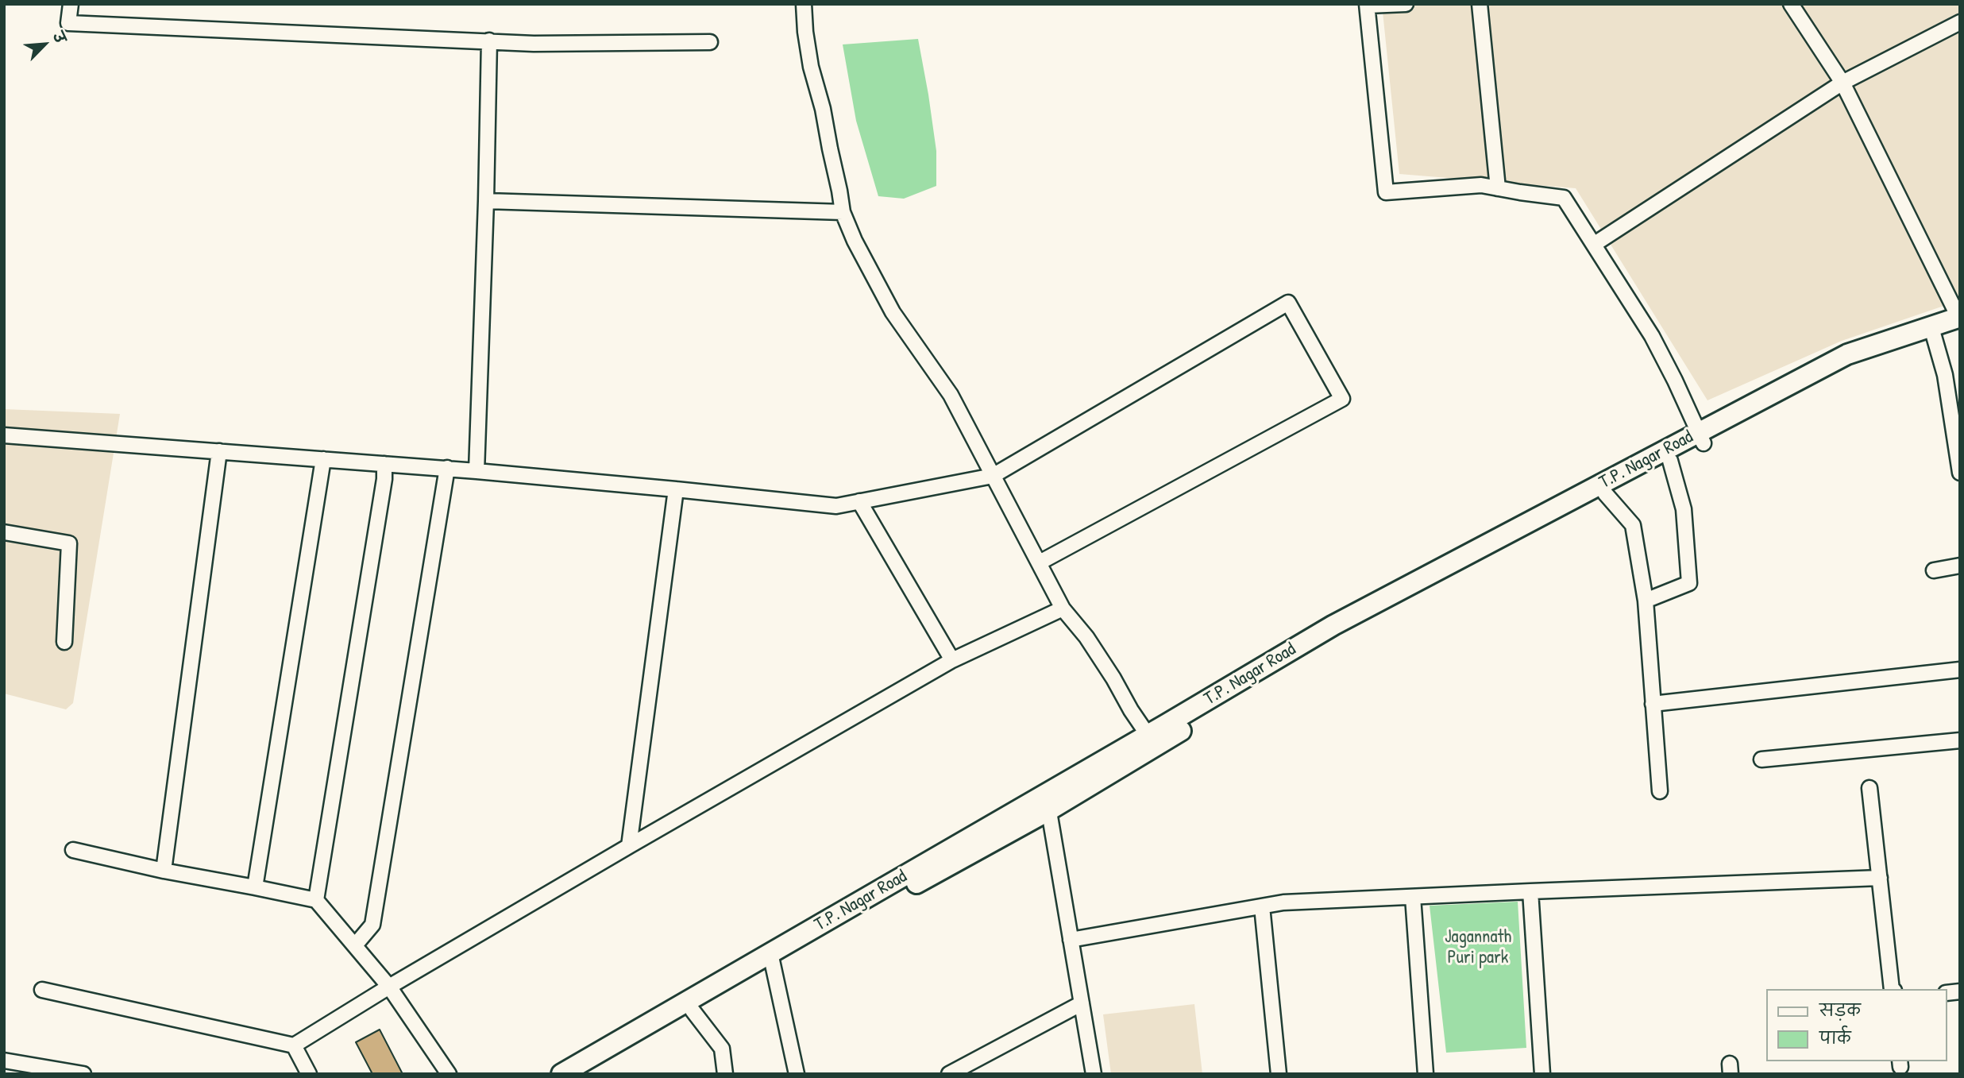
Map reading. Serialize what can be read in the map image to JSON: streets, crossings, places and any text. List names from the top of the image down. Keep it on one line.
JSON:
{"streets":{"main road":["T.P. Nagar Road"]},"parks":["Jagannath Puri park"],"legend":["सड़क","पार्क"],"north":"top right"}
